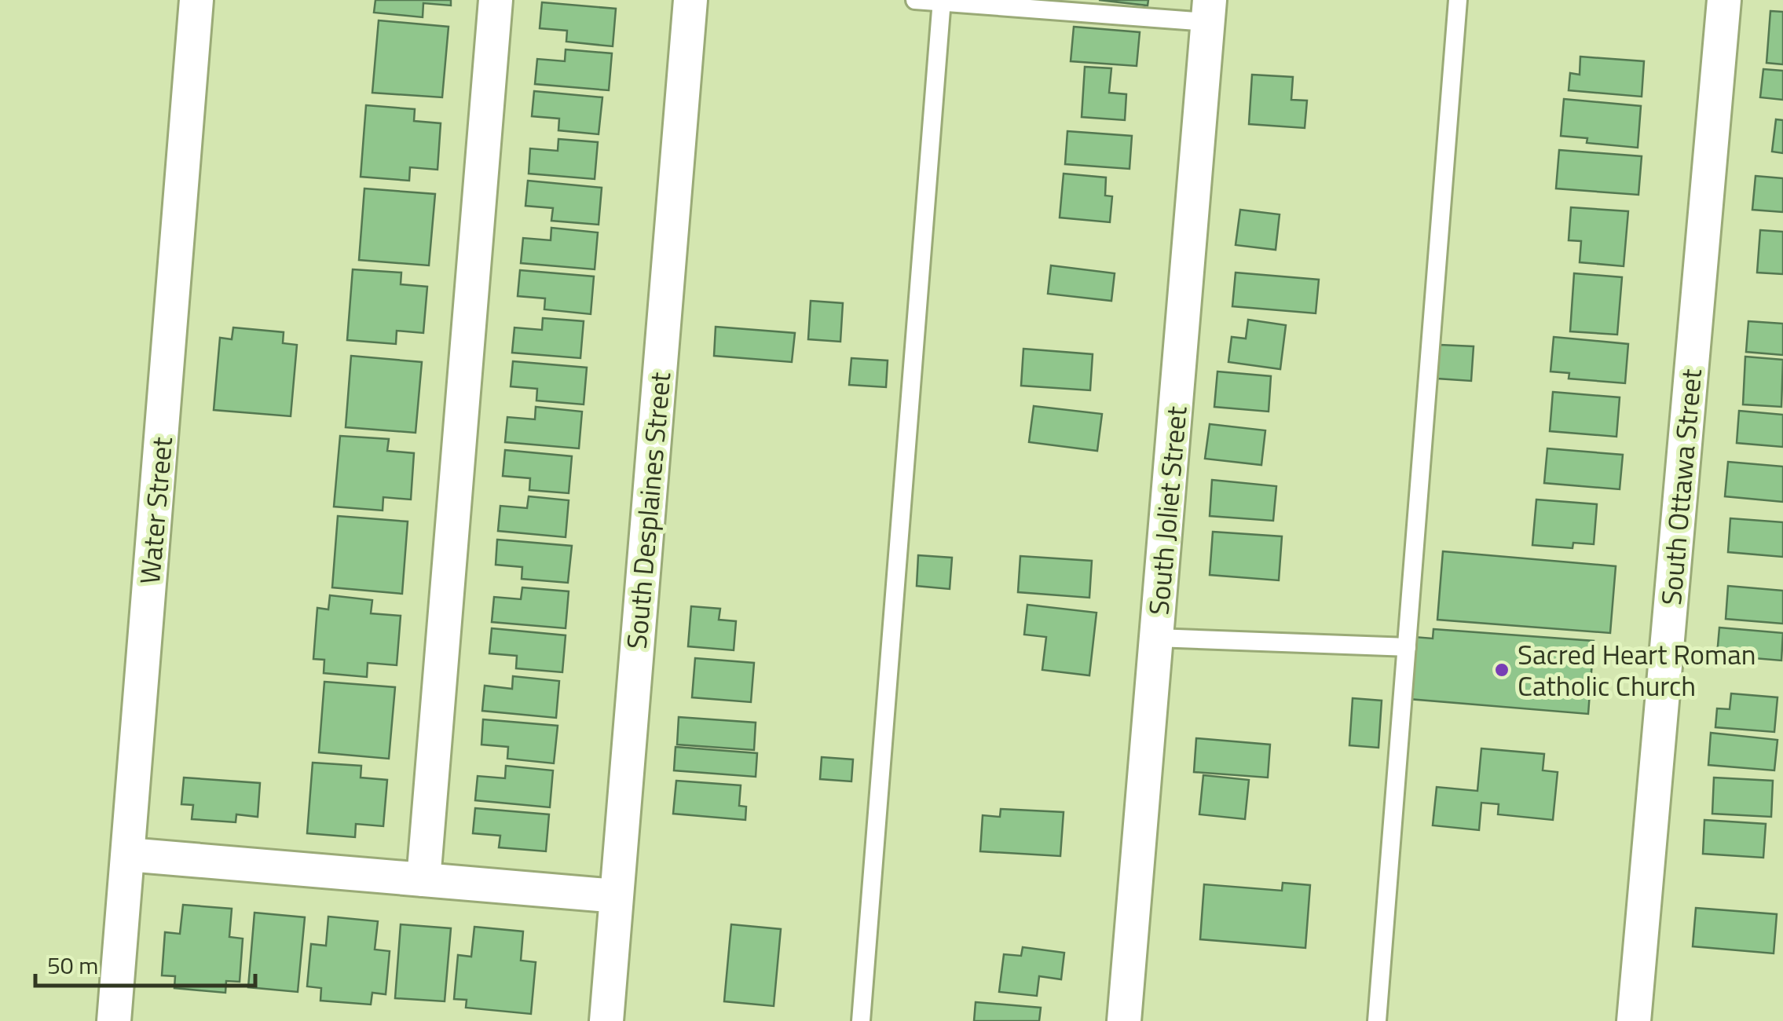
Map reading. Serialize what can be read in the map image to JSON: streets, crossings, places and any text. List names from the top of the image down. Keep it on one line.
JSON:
{"streets":{"street":["South Ottawa Street","Water Street","South Desplaines Street","South Joliet Street"]},"places":["Sacred Heart Roman Catholic Church"],"scale_bar":"50 m"}
